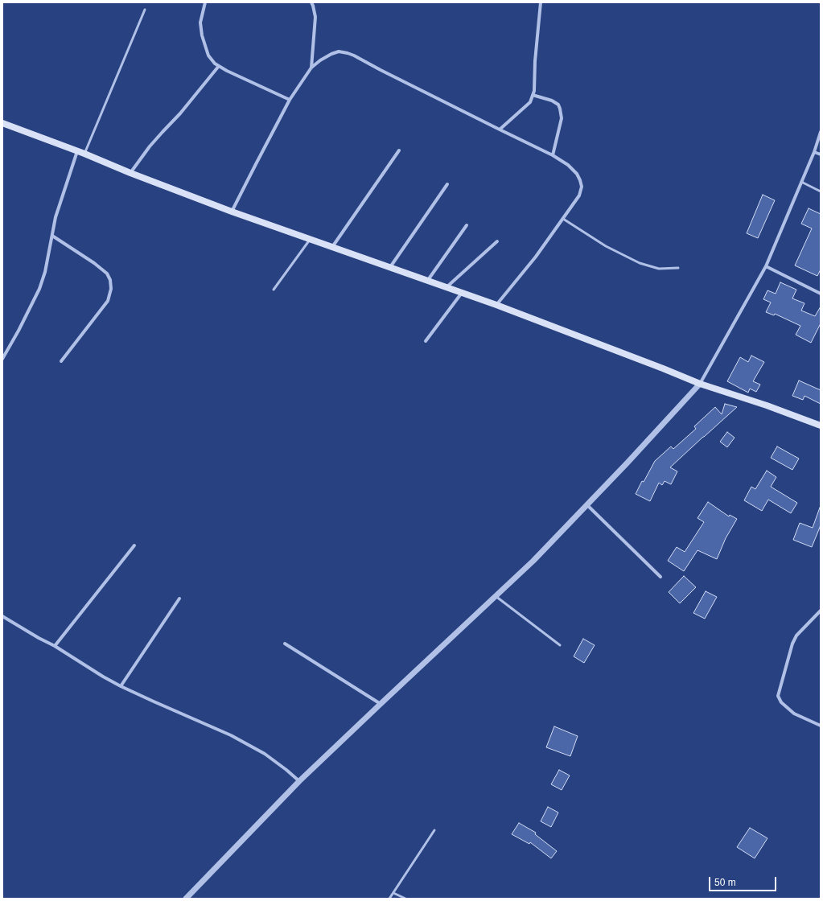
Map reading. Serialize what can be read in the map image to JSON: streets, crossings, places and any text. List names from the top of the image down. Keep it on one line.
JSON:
{"scale_bar":"50 m"}
